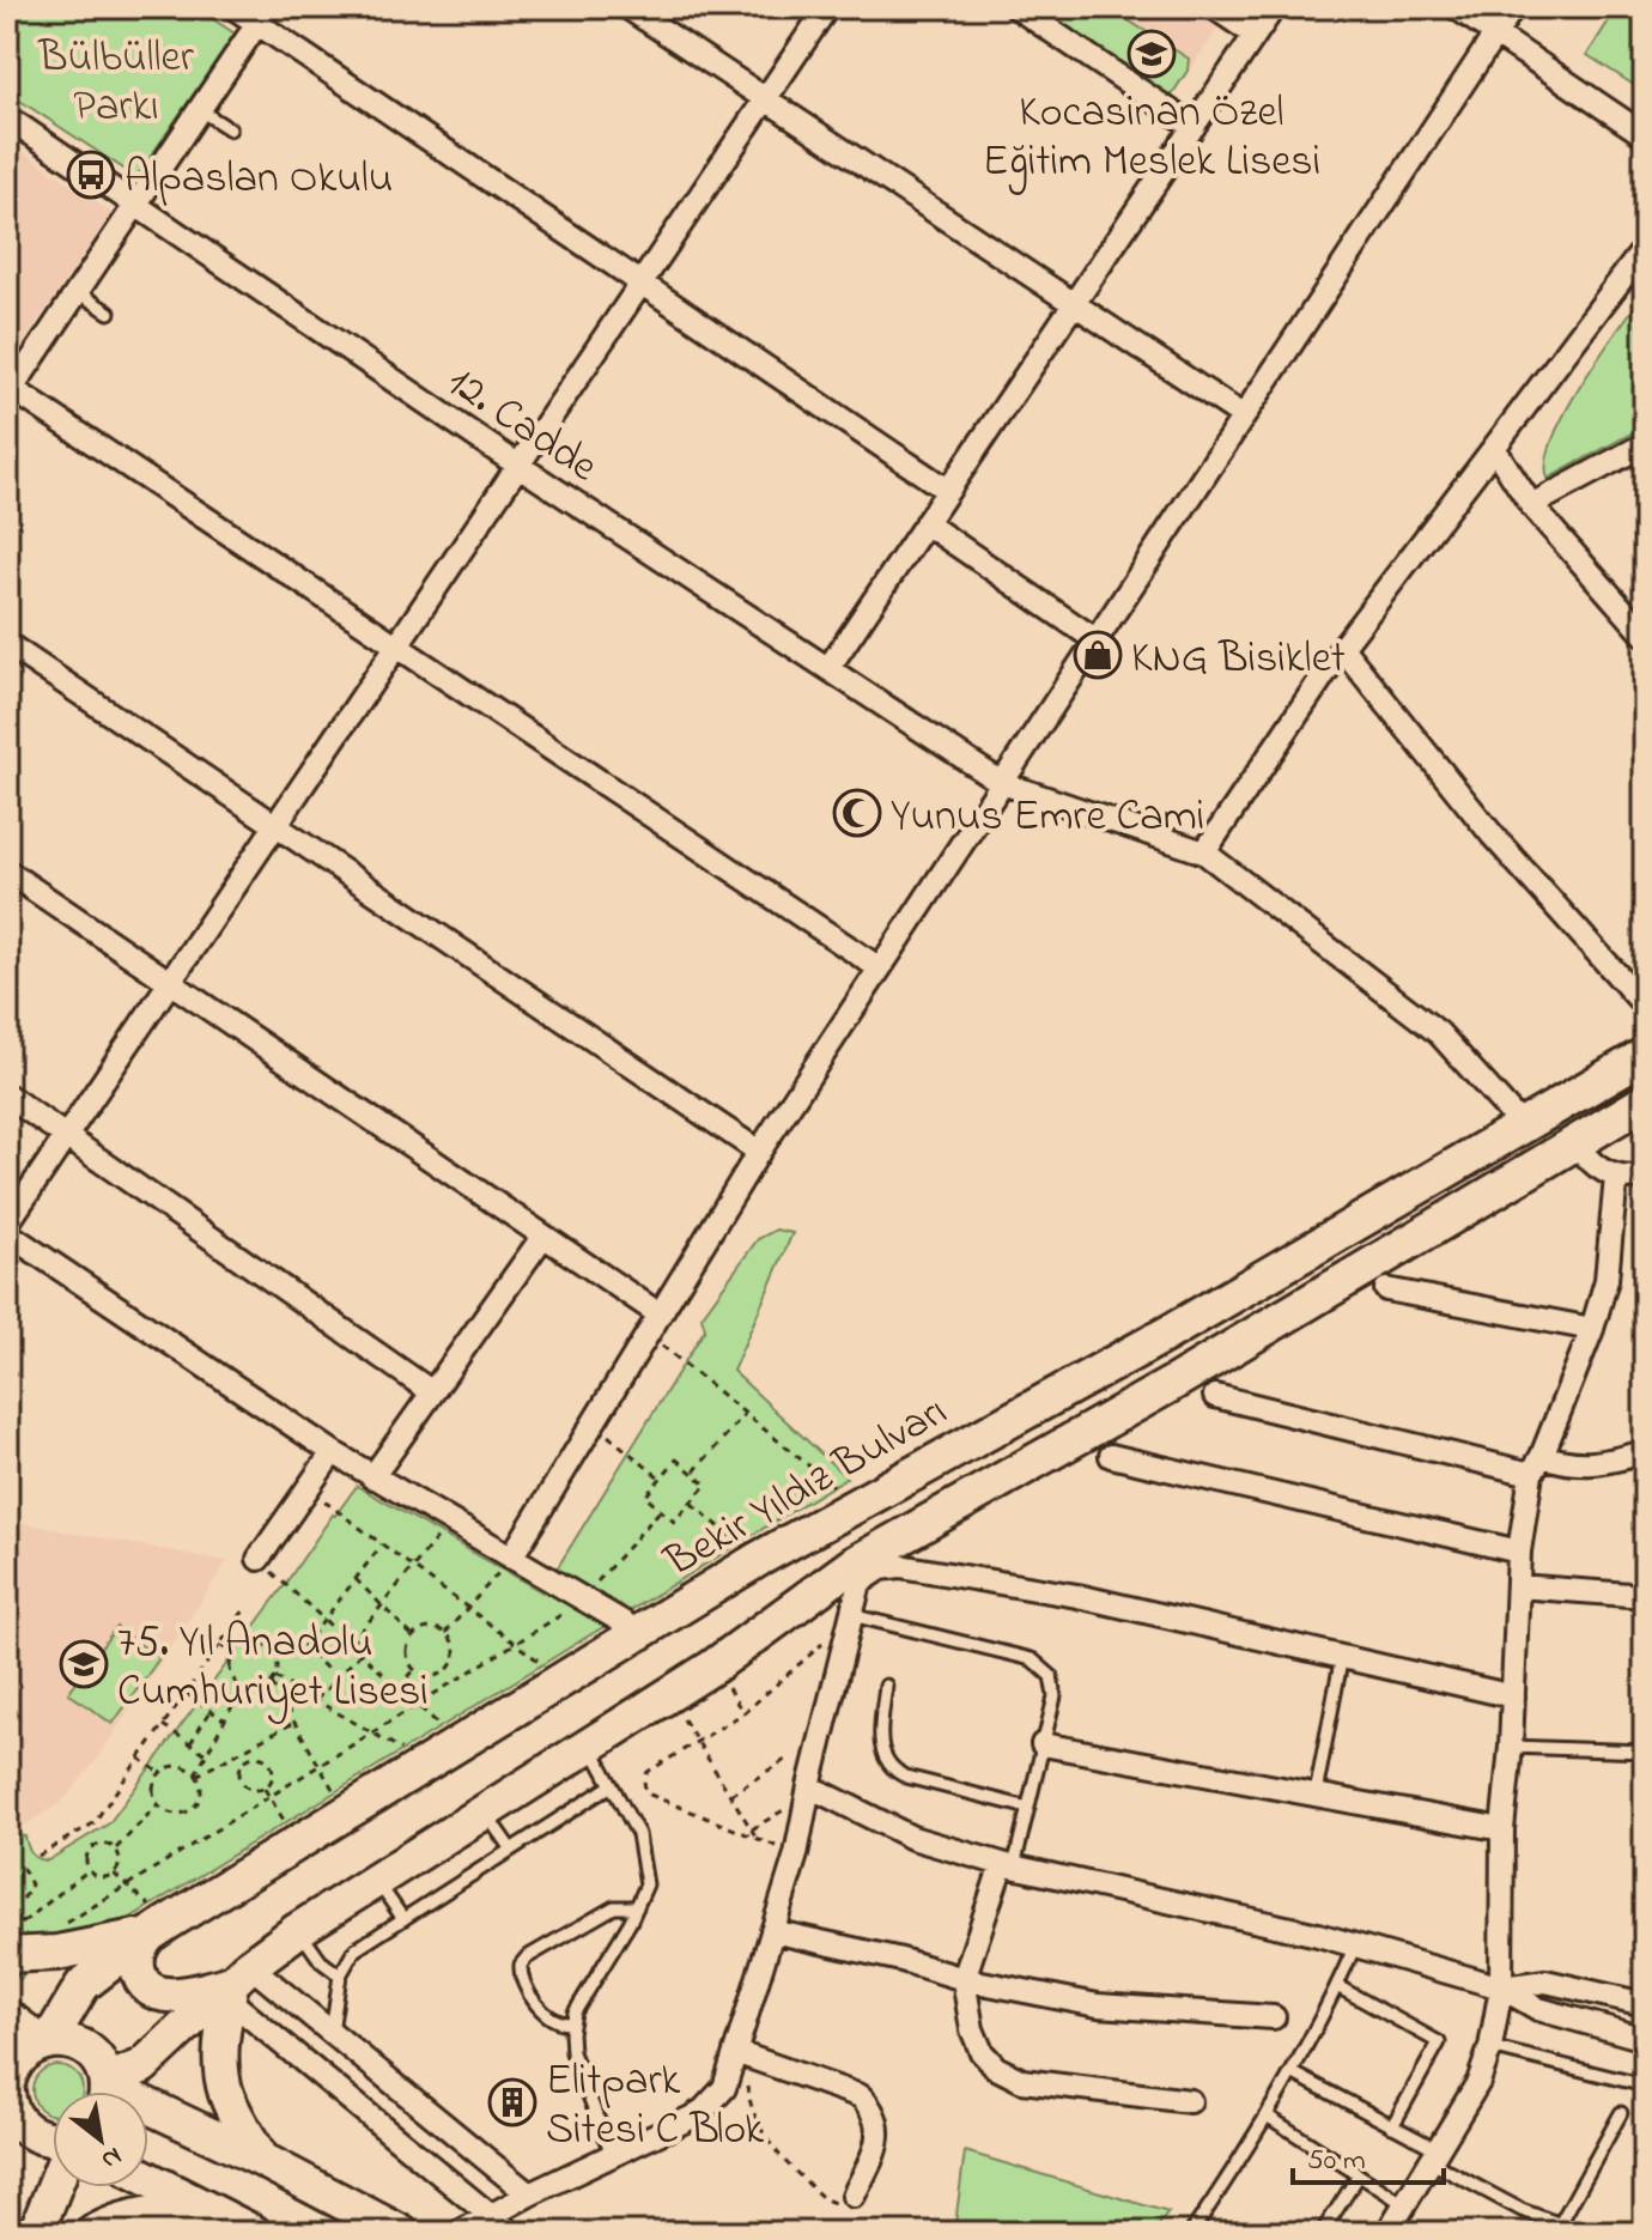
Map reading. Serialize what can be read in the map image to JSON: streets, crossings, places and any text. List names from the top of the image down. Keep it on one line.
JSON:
{"streets":{"main road":["Bekir Yıldız Bulvarı"],"street":["12. Cadde"]},"crossings":[["12. Cadde","Bekir Yıldız Bulvarı"]],"parks":["Bülbüller Parkı"],"places":{"school or university":["Kocasinan Özel Eğitim Meslek Lisesi","75. Yıl Anadolu Cumhuriyet Lisesi"],"bus stop":["Alpaslan Okulu"],"shop":["KNG Bisiklet"],"mosque":["Yunus Emre Cami"],"building":["Elitpark Sitesi C Blok"]},"scale_bar":"50 m","north":"bottom right"}
